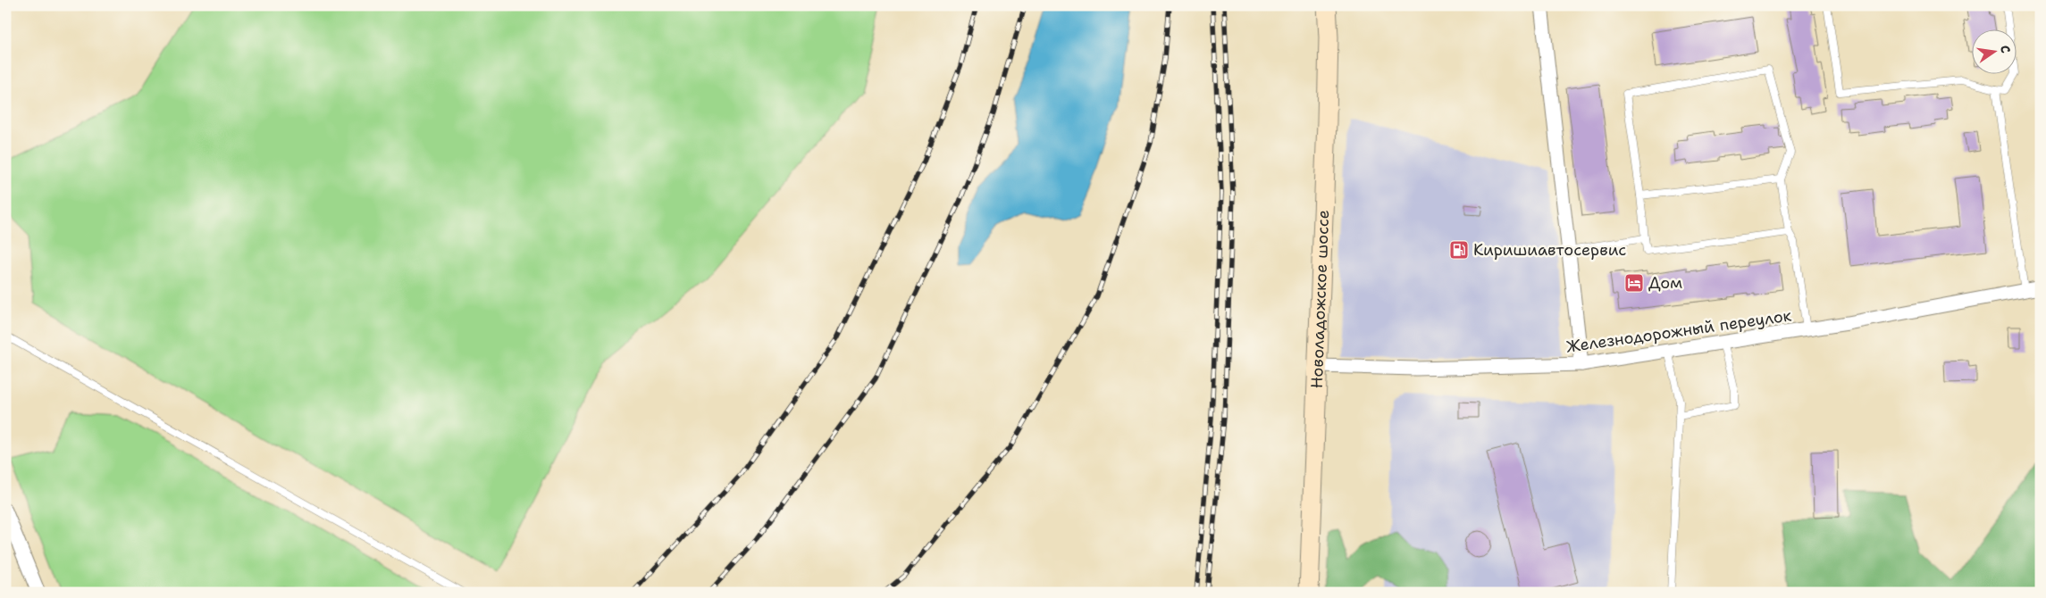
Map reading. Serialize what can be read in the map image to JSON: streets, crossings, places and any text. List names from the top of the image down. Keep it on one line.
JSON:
{"streets":{"main road":["Новоладожское шоссе"],"street":["Железнодорожный переулок"]},"crossings":[["Новоладожское шоссе","Железнодорожный переулок"]],"places":{"fuel station":["Киришиавтосервис"],"hotel":["Дом"]},"north":"right"}
